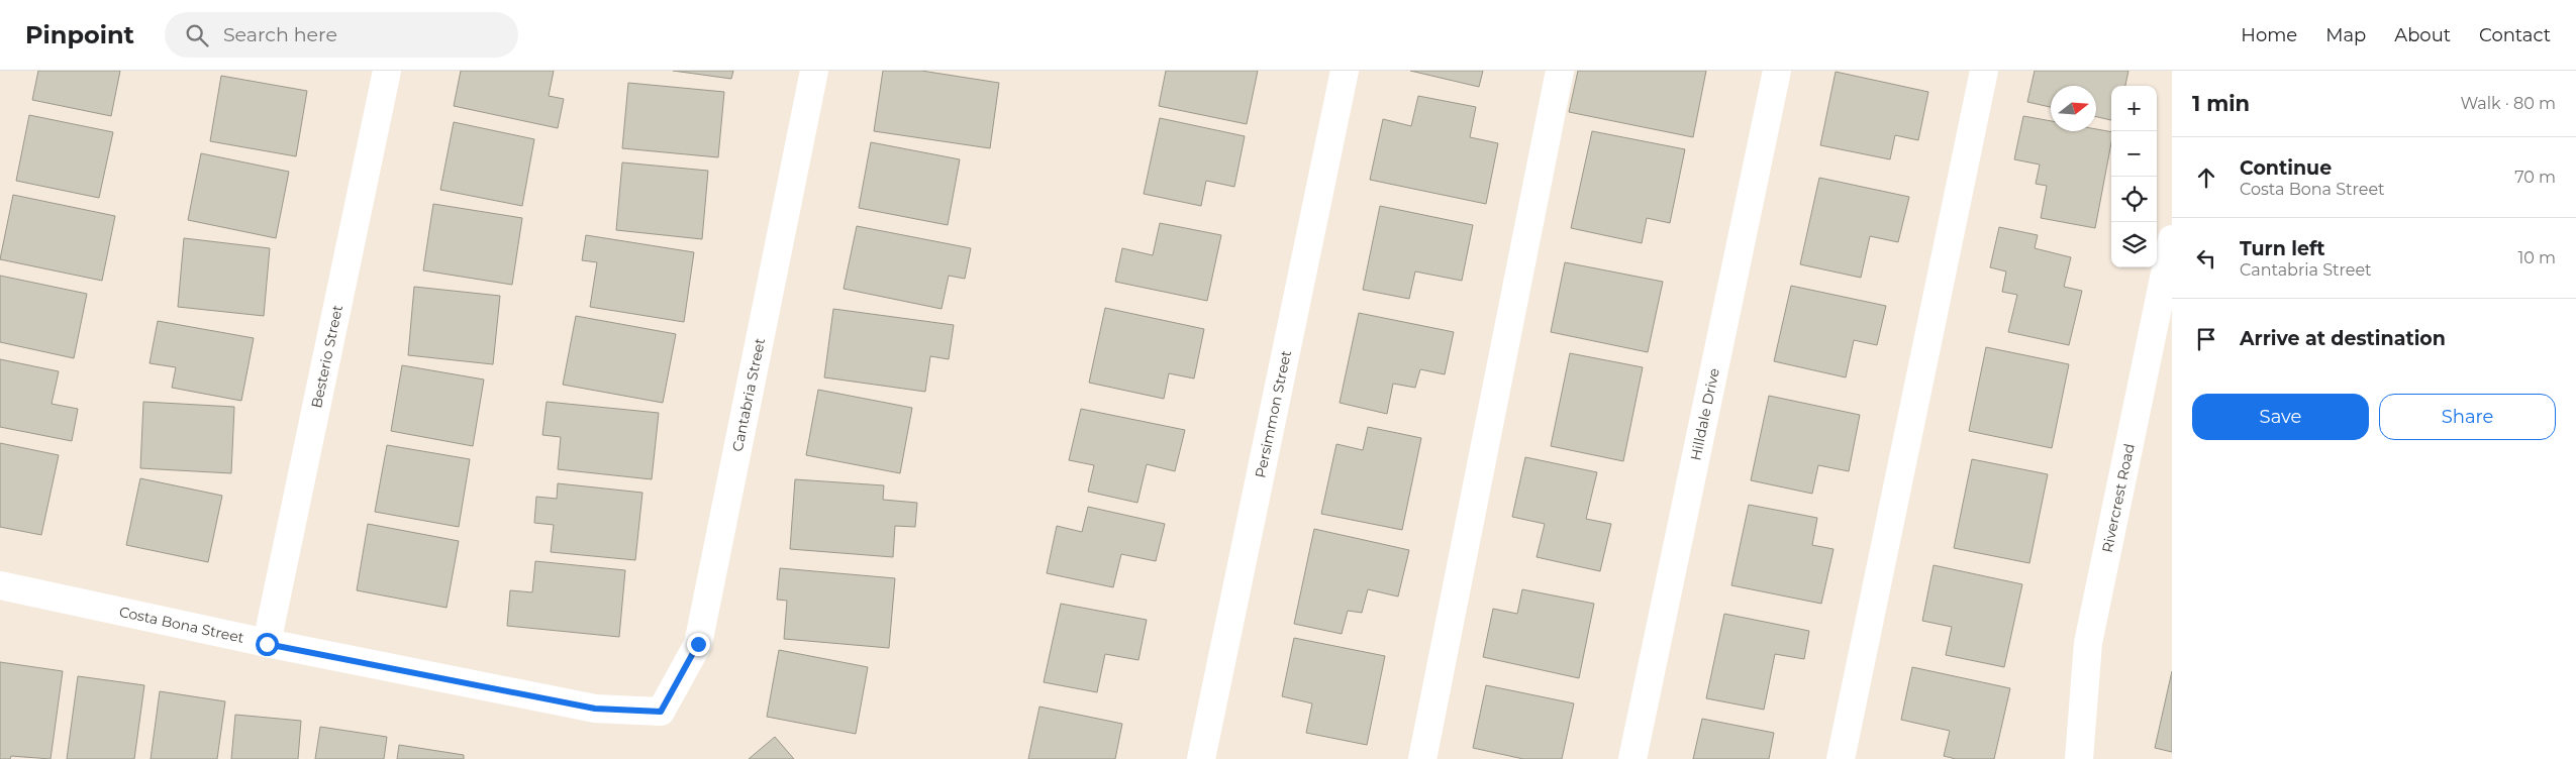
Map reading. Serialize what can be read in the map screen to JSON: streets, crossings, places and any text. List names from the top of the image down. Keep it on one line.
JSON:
{"streets":{"street":["Besterio Street","Cantabria Street","Persimmon Street","Hilldale Drive","Rivercrest Road","Costa Bona Street"]},"crossings":[["Besterio Street","Costa Bona Street"],["Cantabria Street","Costa Bona Street"]],"north":"right","page":{"header":"Pinpoint","search":"Search here","nav":["Home","Map","About","Contact"],"heading":["1 min","Walk · 80 m"],"map_buttons":["+","−"],"list":[["Continue","Costa Bona Street","70 m"],["Turn left","Cantabria Street","10 m"],"Arrive at destination"],"buttons":["Save","Share"]}}
